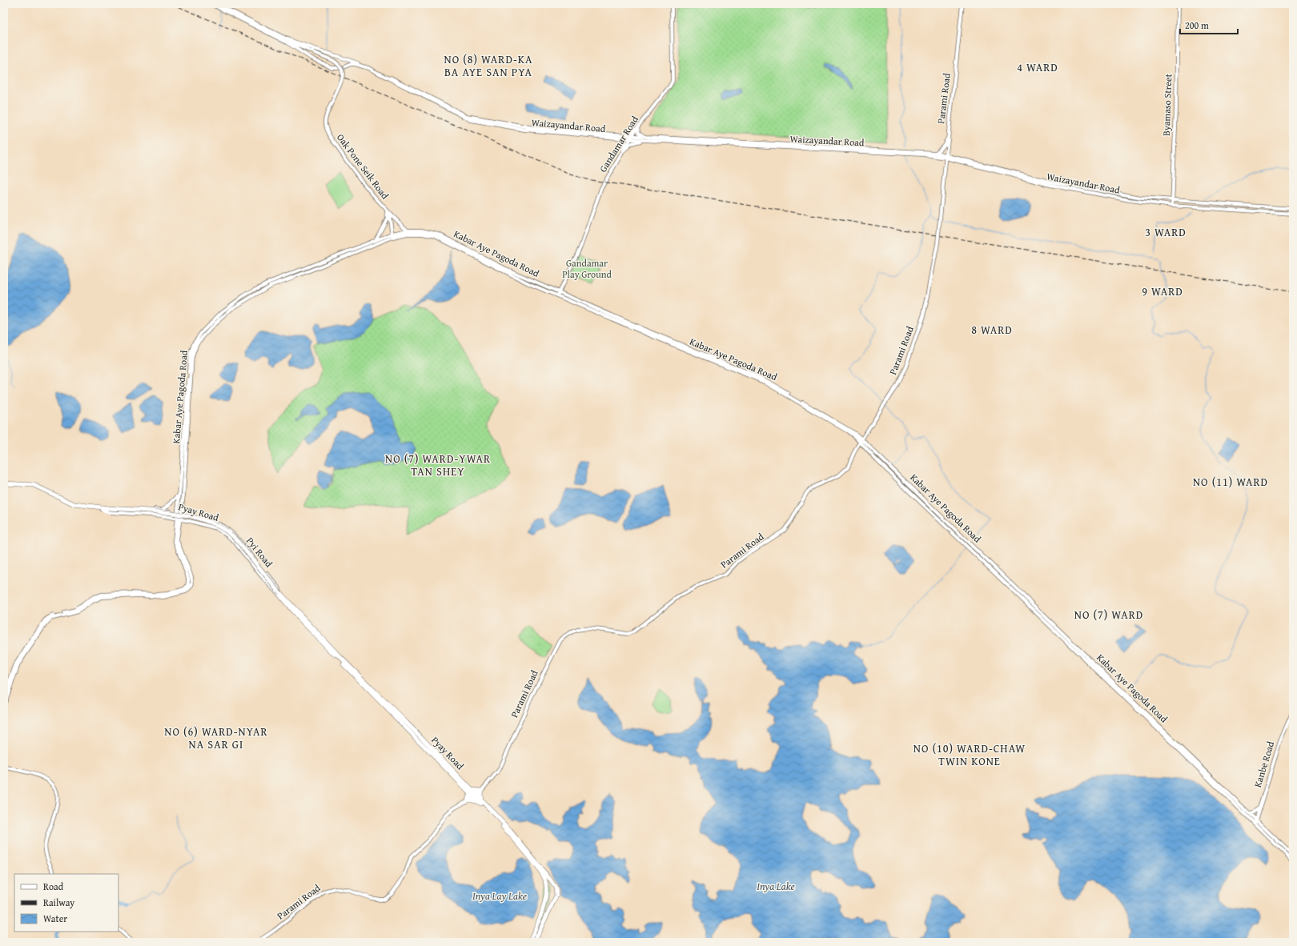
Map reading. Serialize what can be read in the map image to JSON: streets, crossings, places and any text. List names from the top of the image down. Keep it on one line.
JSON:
{"streets":{"highway":["Pyay Road"],"main road":["Parami Road","Byamaso Street","Waizayandar Road","Gandamar Road","Oak Pone Seik Road","Kabar Aye Pagoda Road","Pyi Road","Kanbe Road"]},"crossings":[["Parami Road","Waizayandar Road"],["Parami Road","Kabar Aye Pagoda Road"],["Parami Road","Pyay Road"],["Byamaso Street","Waizayandar Road"],["Waizayandar Road","Gandamar Road"],["Gandamar Road","Kabar Aye Pagoda Road"],["Oak Pone Seik Road","Kabar Aye Pagoda Road"],["Kabar Aye Pagoda Road","Kanbe Road"],["Pyay Road","Pyi Road"]],"districts":["NO (8) WARD-KA BA AYE SAN PYA","4 WARD","3 WARD","9 WARD","8 WARD","NO (7) WARD-YWAR TAN SHEY","NO (11) WARD","NO (7) WARD","NO (6) WARD-NYAR NA SAR GI","NO (10) WARD-CHAW TWIN KONE"],"water":["Inya Lake","Inya Lay Lake"],"parks":["Gandamar Play Ground"],"legend":["Road","Railway","Water"],"scale_bar":"200 m"}
